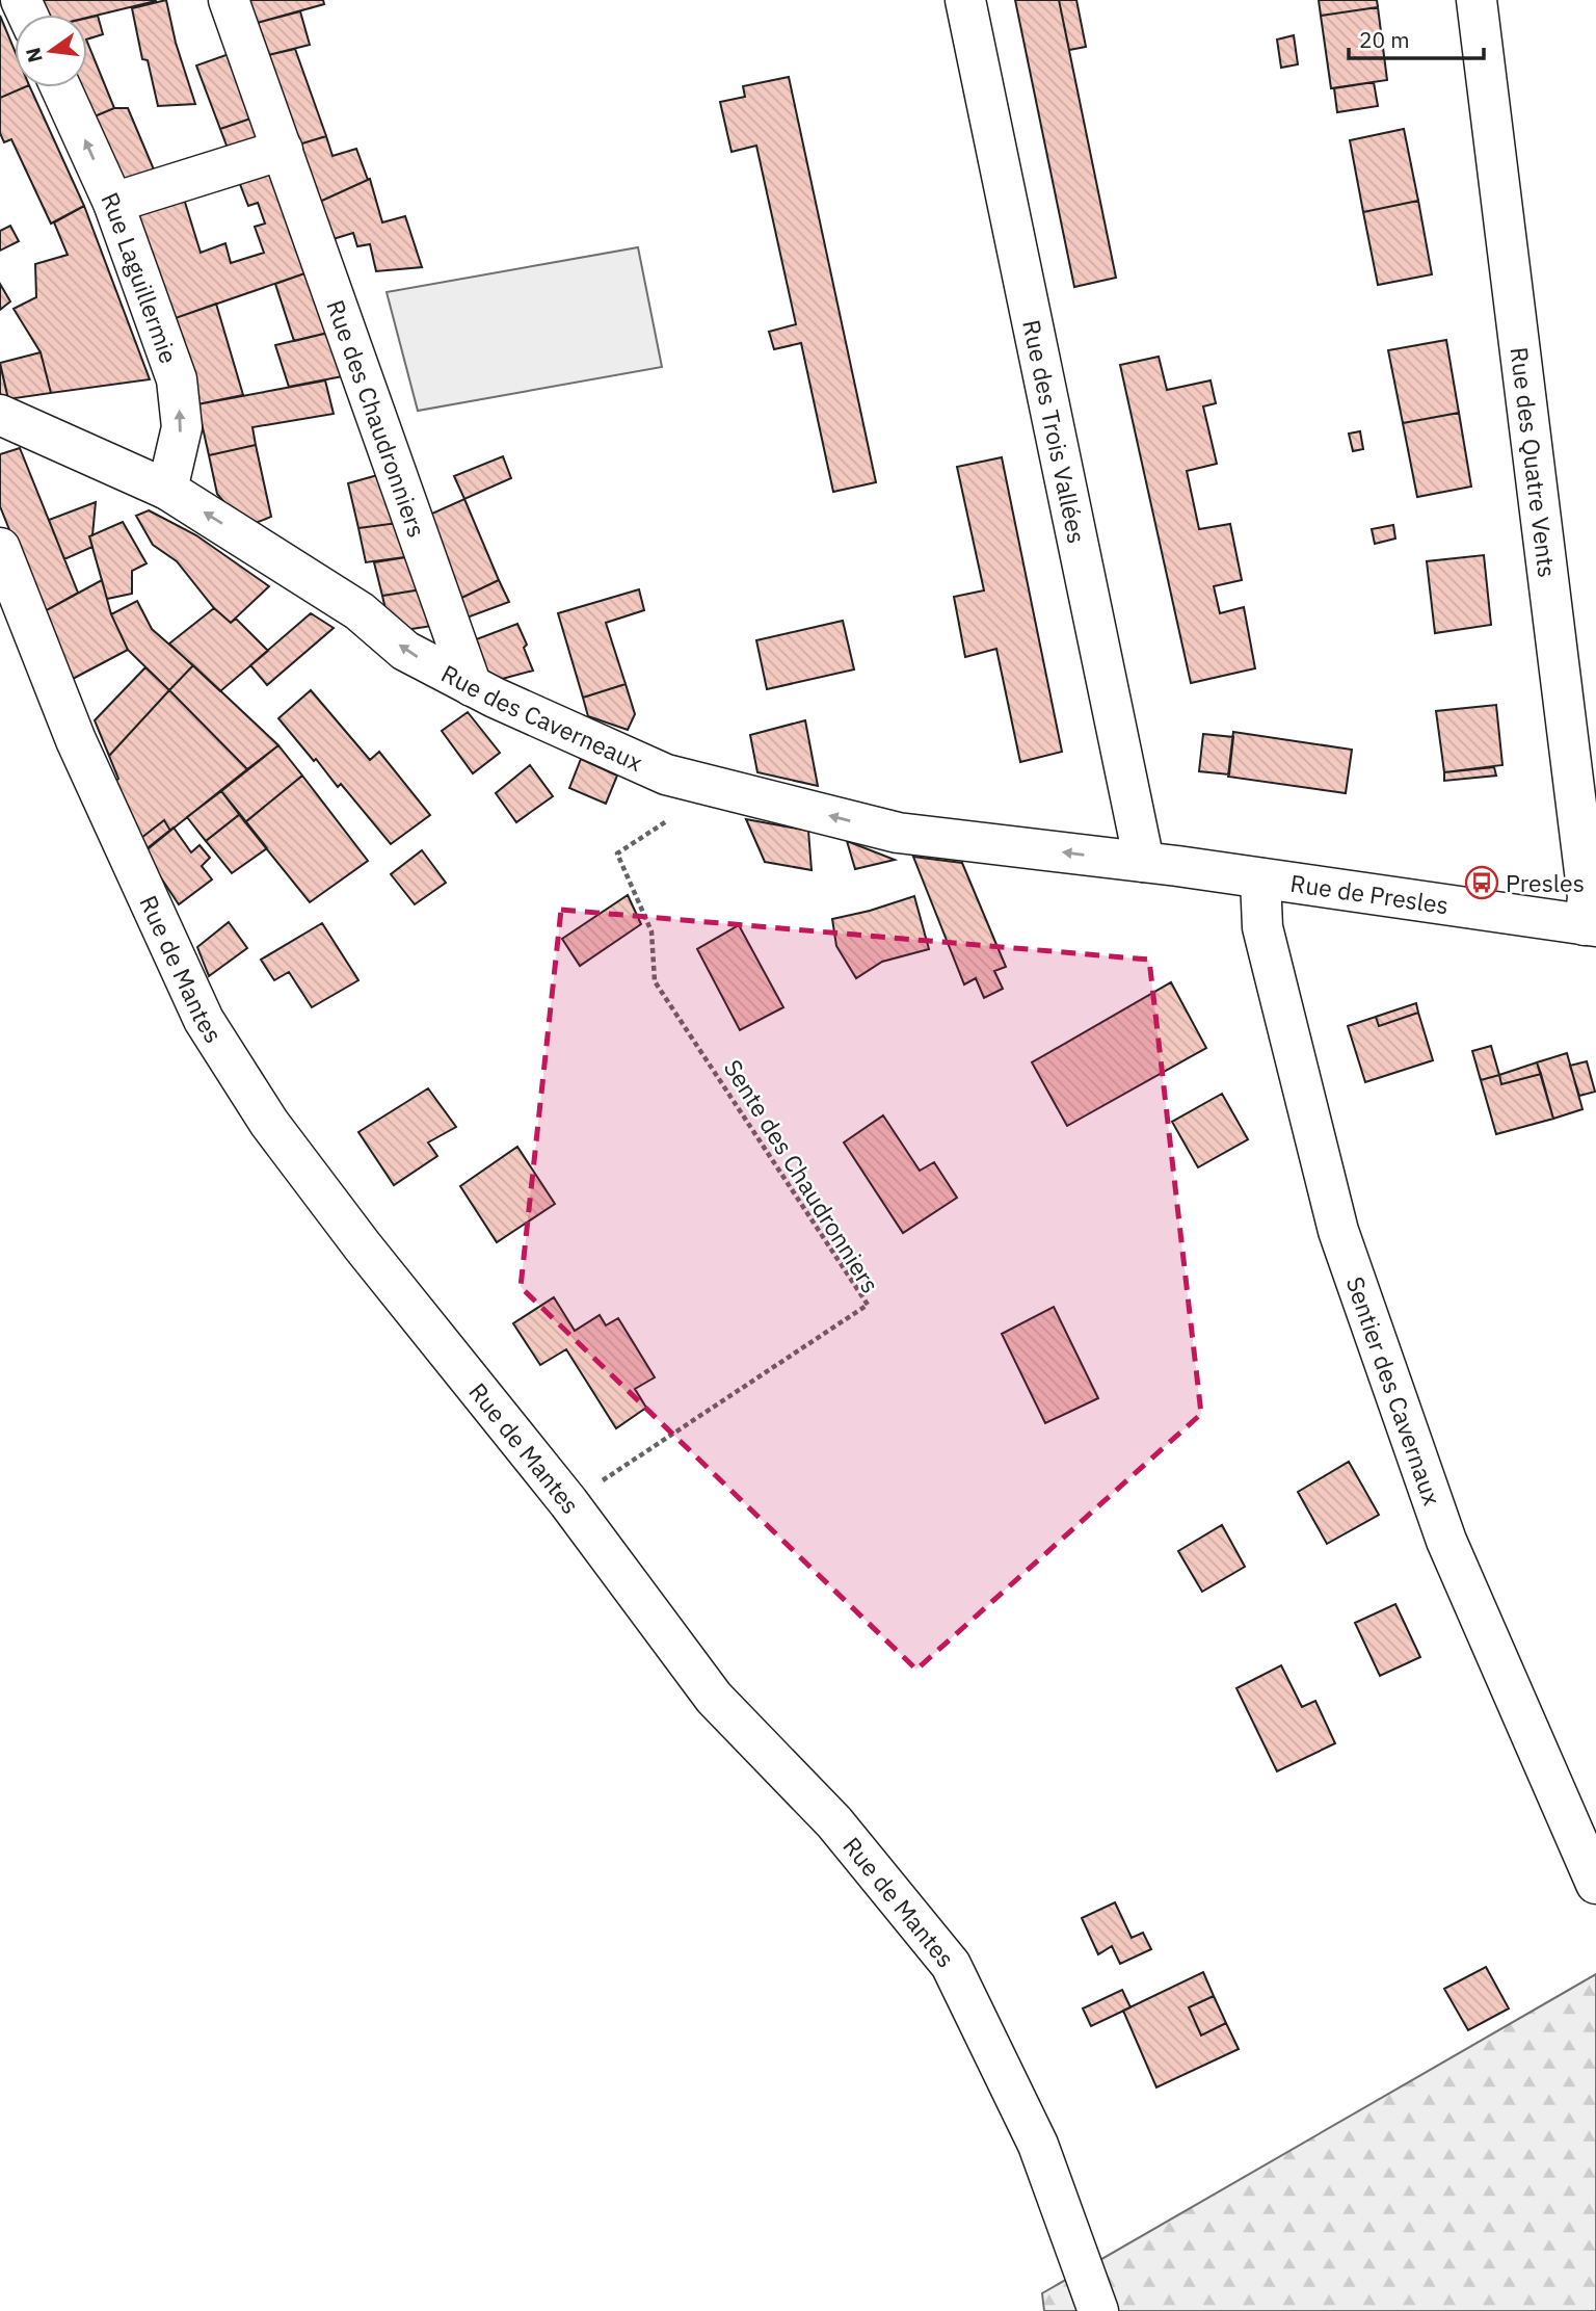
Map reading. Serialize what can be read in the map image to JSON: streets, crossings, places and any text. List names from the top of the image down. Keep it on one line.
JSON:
{"streets":{"street":["Rue Laguillermie","Rue des Chaudronniers","Rue des Trois Vallées","Rue des Quatre Vents","Rue des Caverneaux","Rue de Presles","Rue de Mantes","Sentier des Cavernaux"],"path":["Sente des Chaudronniers"]},"crossings":[["Rue Laguillermie","Rue des Caverneaux"],["Rue des Chaudronniers","Rue des Caverneaux"],["Rue des Trois Vallées","Rue des Caverneaux"],["Rue des Trois Vallées","Rue de Presles"],["Rue des Quatre Vents","Rue de Presles"],["Rue des Caverneaux","Rue de Presles"],["Rue des Caverneaux","Sente des Chaudronniers"],["Rue de Presles","Sentier des Cavernaux"],["Rue de Mantes","Sente des Chaudronniers"]],"one_way":["Rue Laguillermie","Rue des Caverneaux"],"places":{"bus stop":["Presles"]},"scale_bar":"20 m","north":"left"}
